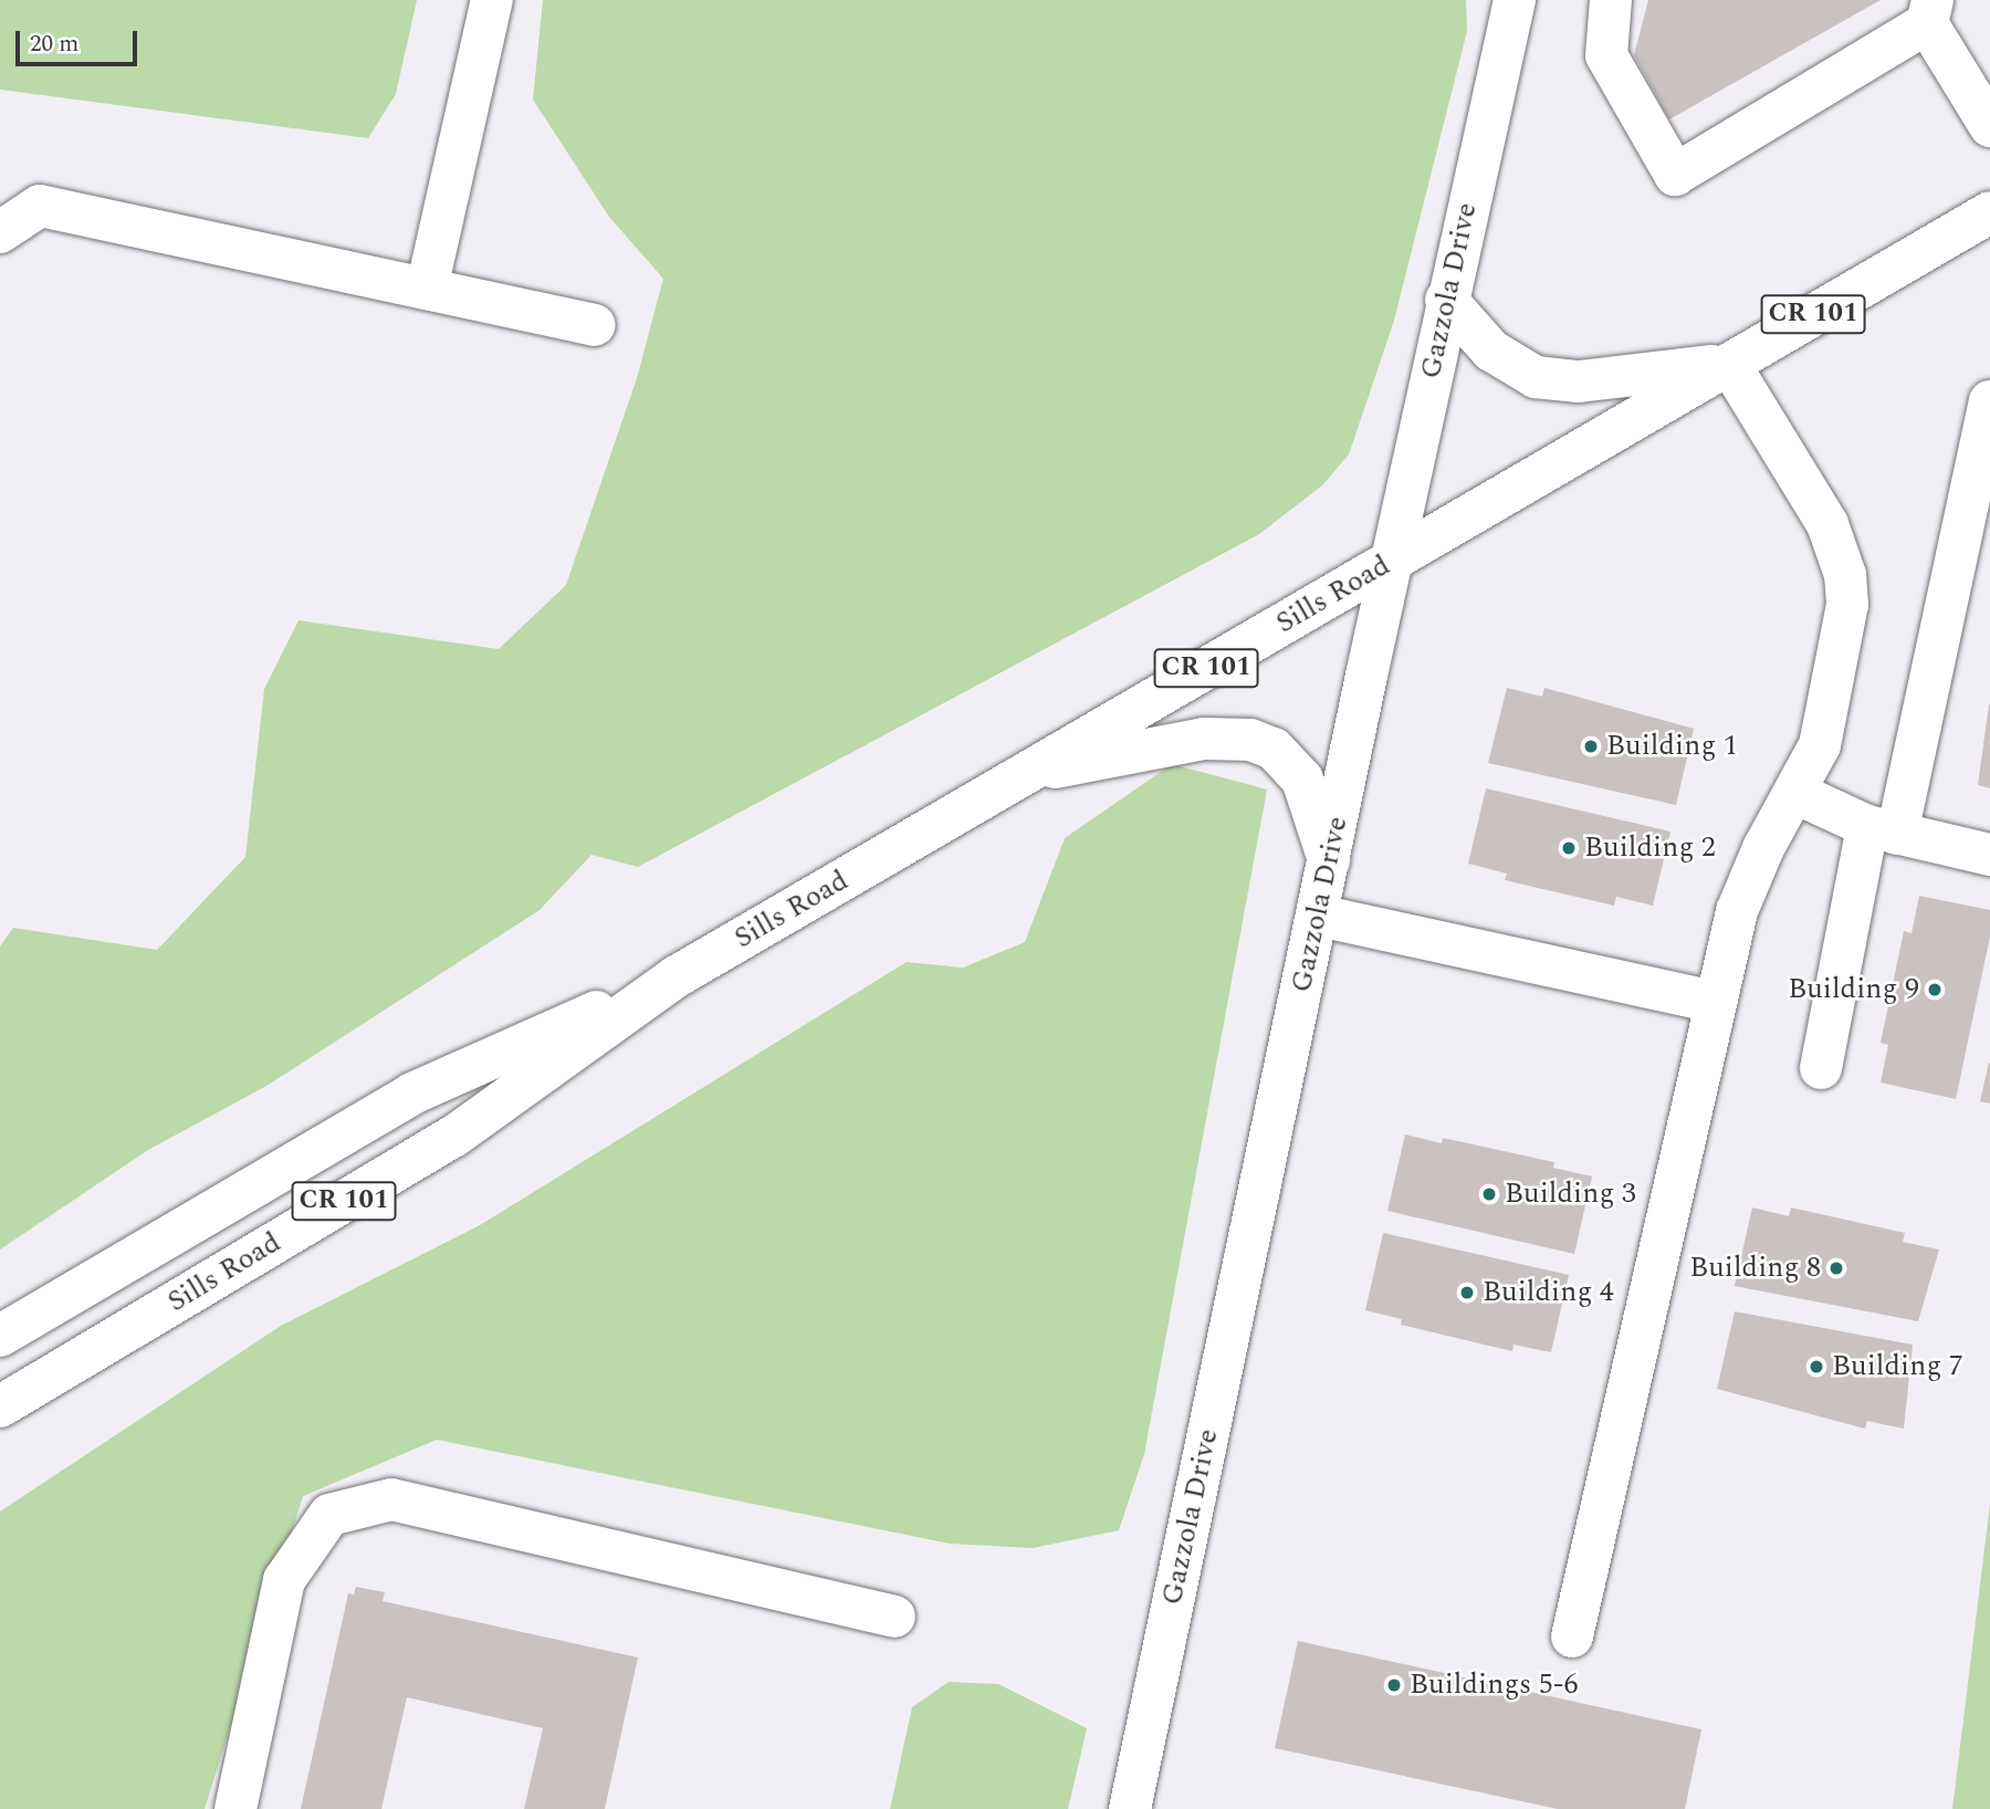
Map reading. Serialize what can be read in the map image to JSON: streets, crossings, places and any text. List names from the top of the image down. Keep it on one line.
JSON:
{"streets":{"main road":["Gazzola Drive","CR 101","Sills Road"]},"crossings":[["Gazzola Drive","Sills Road"]],"places":["Building 1","Building 2","Building 9","Building 3","Building 8","Building 4","Building 7","Buildings 5-6"],"scale_bar":"20 m"}
